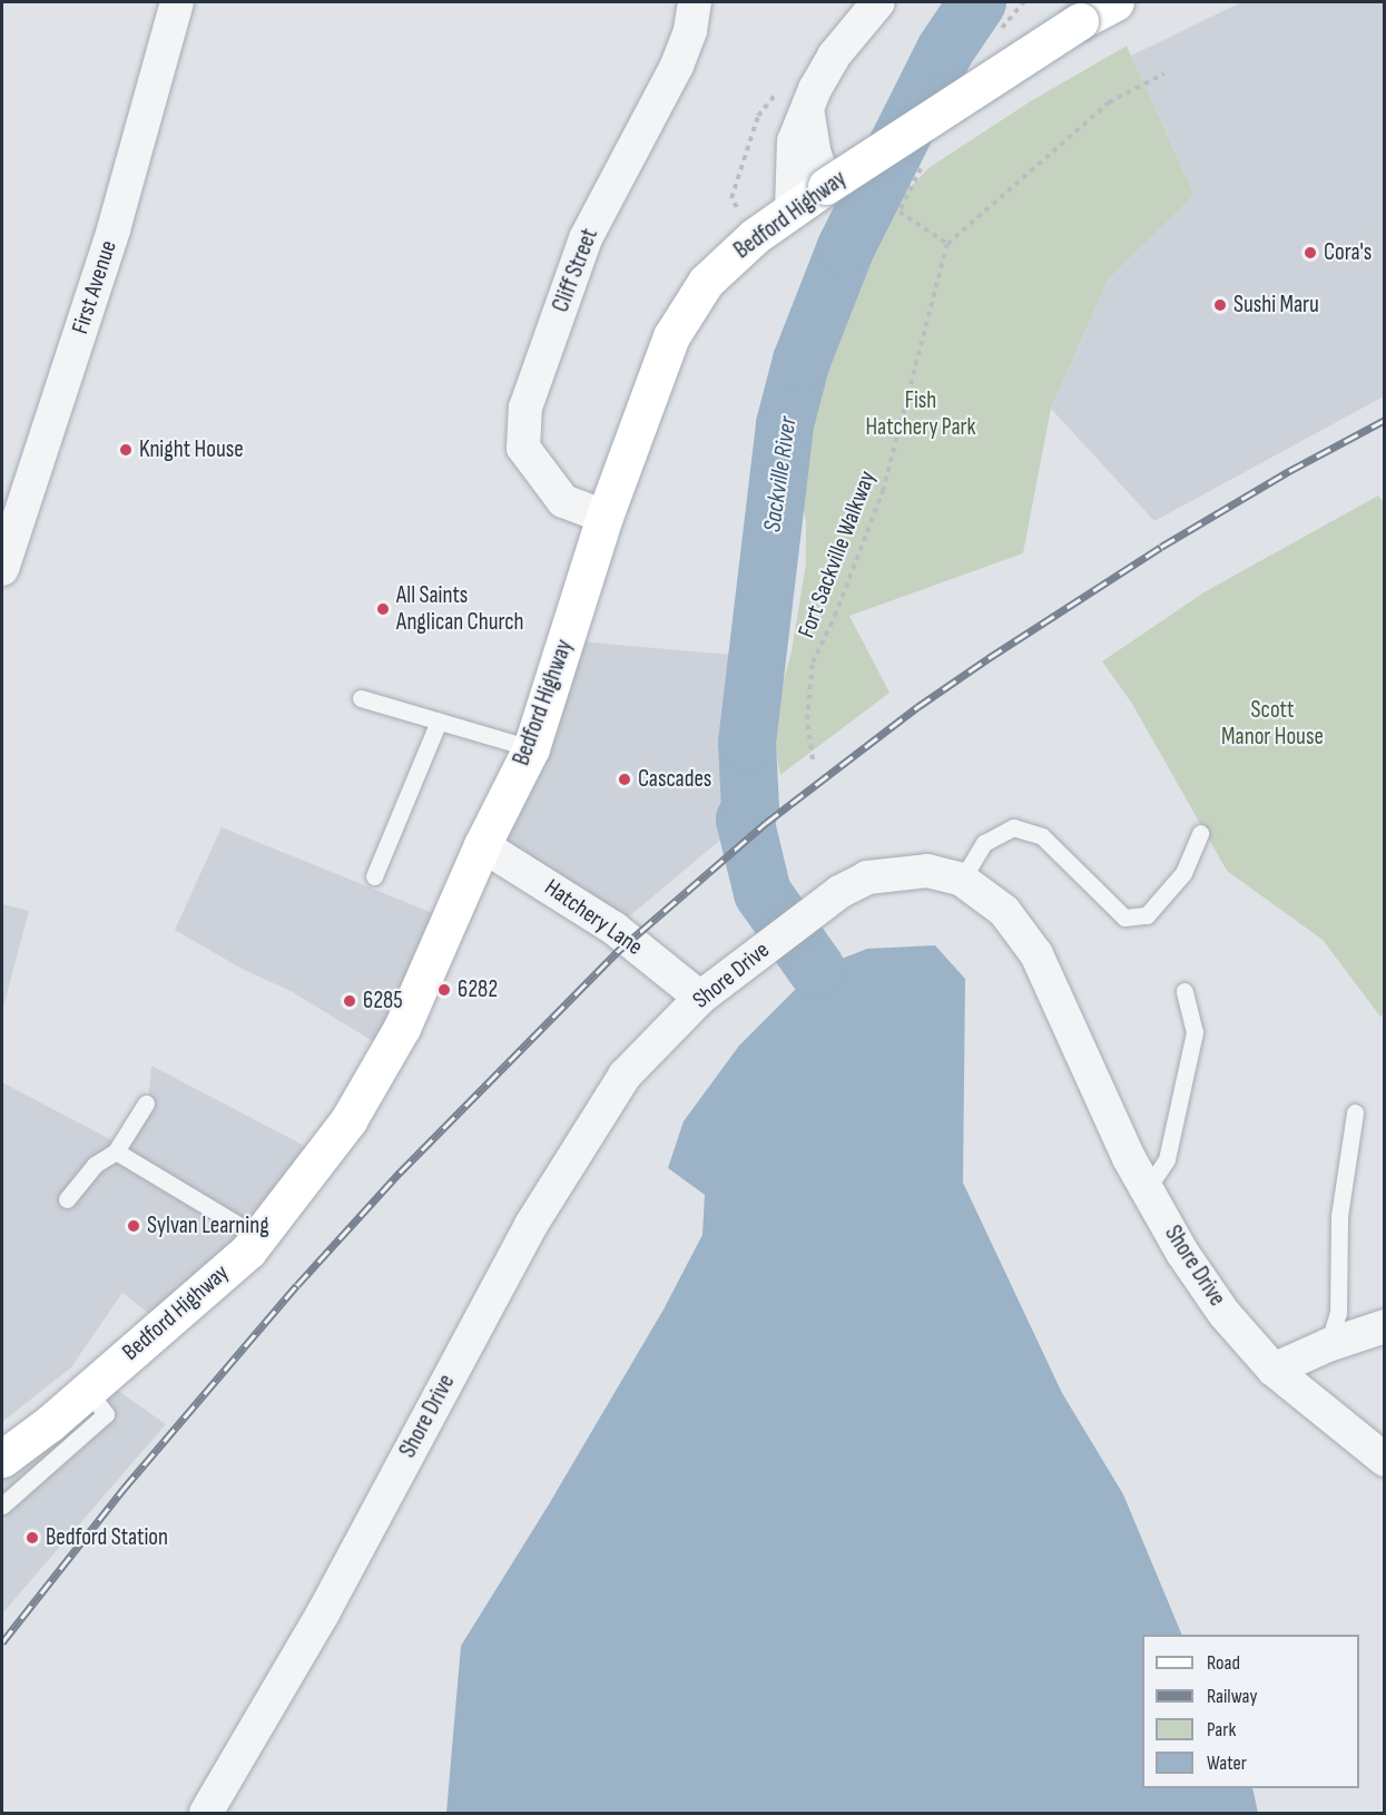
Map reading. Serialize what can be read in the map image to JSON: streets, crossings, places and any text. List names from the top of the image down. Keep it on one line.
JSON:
{"streets":{"main road":["Bedford Highway"],"street":["Cliff Street","First Avenue","Hatchery Lane","Shore Drive"],"path":["Fort Sackville Walkway"]},"crossings":[["Bedford Highway","Cliff Street"],["Bedford Highway","Hatchery Lane"],["Hatchery Lane","Shore Drive"]],"water":["Sackville River"],"parks":["Fish Hatchery Park","Scott Manor House"],"places":["Cora's","Sushi Maru","Knight House","All Saints Anglican Church","Cascades","6282","6285","Sylvan Learning","Bedford Station"],"legend":["Road","Railway","Park","Water"]}
